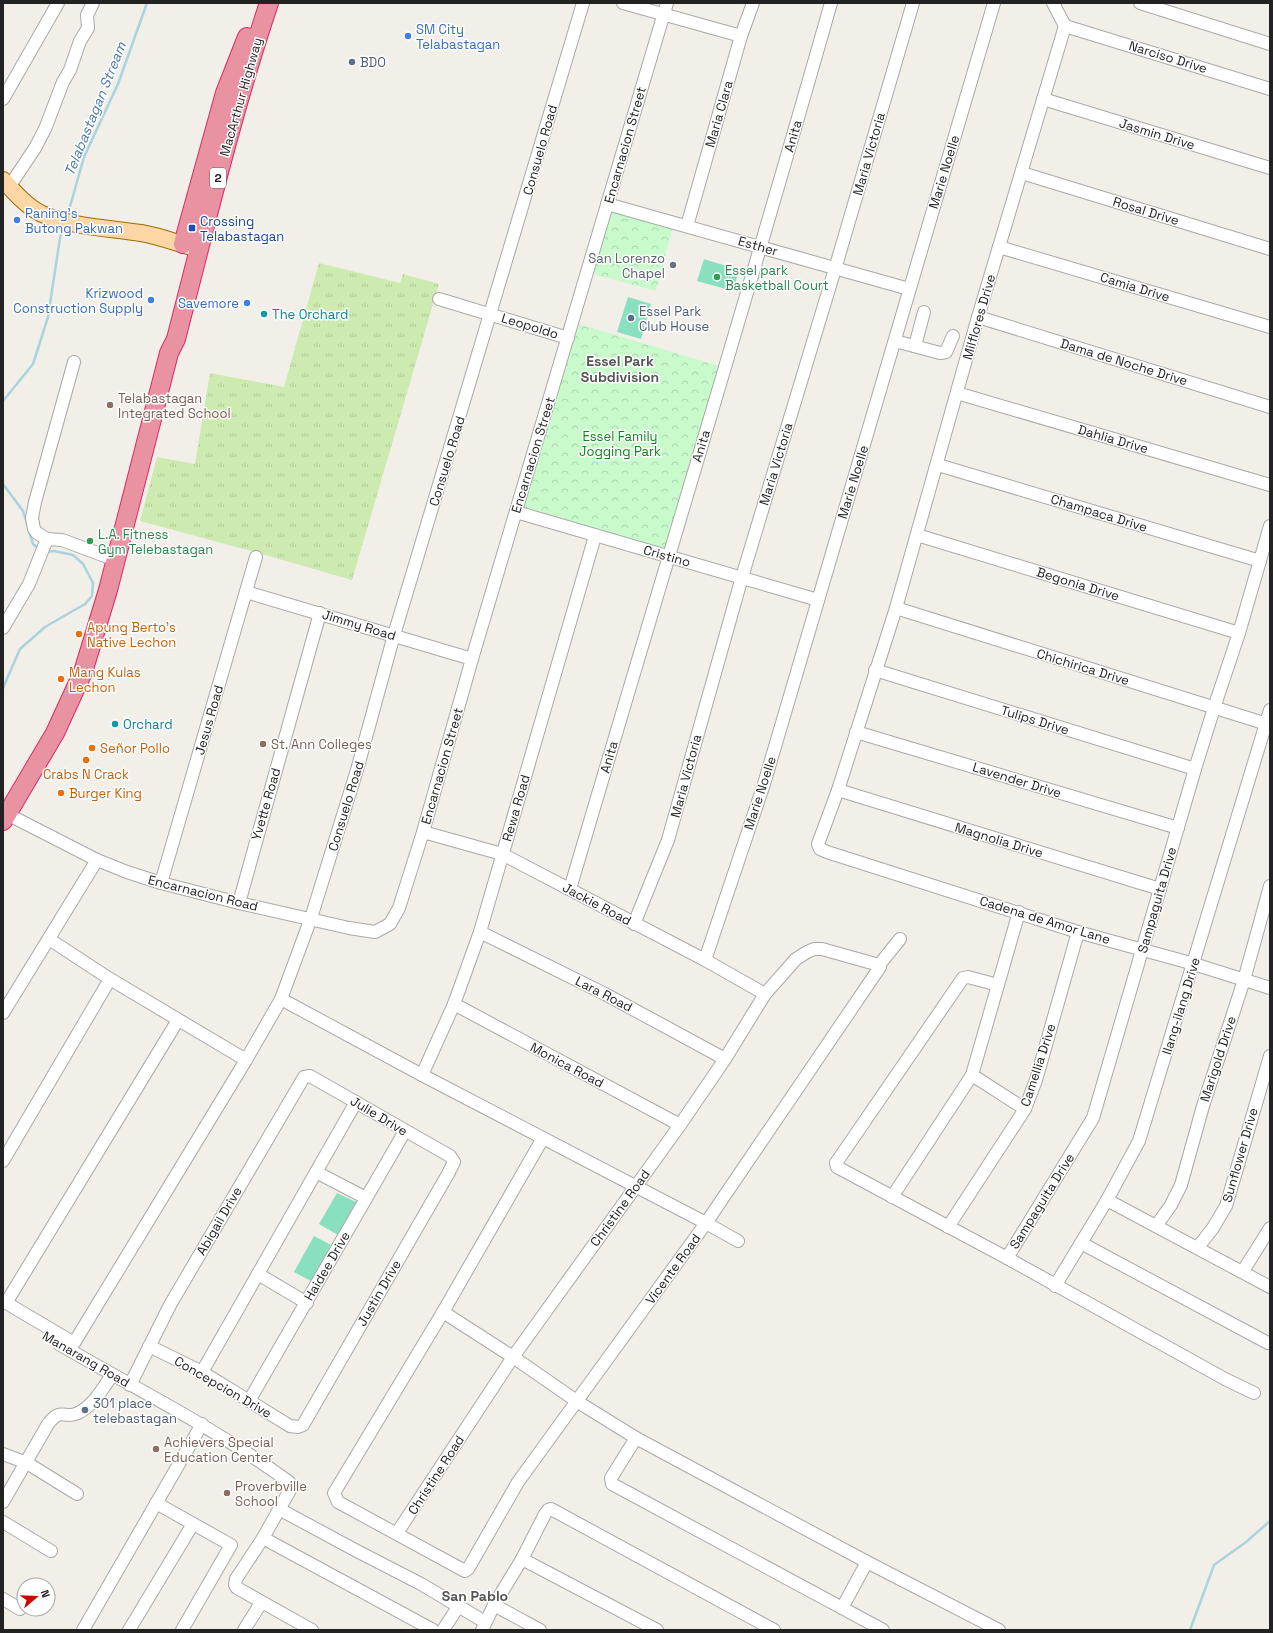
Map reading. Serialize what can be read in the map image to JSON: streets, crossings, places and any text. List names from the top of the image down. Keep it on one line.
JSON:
{"streets":{"highway":["MacArthur Highway","2"],"street":["Narciso Drive","Maria Clara","Jasmin Drive","Anita","Encarnacion Street","Consuelo Road","Maria Victoria","Marie Noelle","Rosal Drive","Esther","Camia Drive","Milflores Drive","Leopoldo","Dama de Noche Drive","Dahlia Drive","Champaca Drive","Cristino","Begonia Drive","Jimmy Road","Chichirica Drive","Jesus Road","Tulips Drive","Lavender Drive","Yvette Road","Rewa Road","Magnolia Drive","Encarnacion Road","Sampaguita Drive","Jackie Road","Cadena de Amor Lane","Lara Road","Ilang-ilang Drive","Marigold Drive","Monica Road","Camellia Drive","Julie Drive","Sunflower Drive","Christine Road","Abigail Drive","Haidee Drive","Vicente Road","Justin Drive","Manarang Road","Concepcion Drive"]},"crossings":[["Narciso Drive","Milflores Drive"],["MacArthur Highway","Encarnacion Road"],["Maria Clara","Esther"],["Jasmin Drive","Milflores Drive"],["Anita","Esther"],["Anita","Cristino"],["Anita","Jackie Road"],["Encarnacion Street","Esther"],["Encarnacion Street","Leopoldo"],["Encarnacion Street","Cristino"],["Encarnacion Street","Jimmy Road"],["Encarnacion Street","Encarnacion Road"],["Encarnacion Street","Jackie Road"],["Consuelo Road","Leopoldo"],["Consuelo Road","Jimmy Road"],["Consuelo Road","Encarnacion Road"],["Consuelo Road","Manarang Road"],["Maria Victoria","Esther"],["Maria Victoria","Cristino"],["Maria Victoria","Jackie Road"],["Marie Noelle","Esther"],["Marie Noelle","Cristino"],["Marie Noelle","Jackie Road"],["Rosal Drive","Milflores Drive"],["Camia Drive","Milflores Drive"],["Milflores Drive","Dama de Noche Drive"],["Milflores Drive","Dahlia Drive"],["Milflores Drive","Champaca Drive"],["Milflores Drive","Begonia Drive"],["Milflores Drive","Chichirica Drive"],["Milflores Drive","Tulips Drive"],["Milflores Drive","Lavender Drive"],["Milflores Drive","Magnolia Drive"],["Milflores Drive","Cadena de Amor Lane"],["Champaca Drive","Sampaguita Drive"],["Cristino","Rewa Road"],["Begonia Drive","Sampaguita Drive"],["Jimmy Road","Jesus Road"],["Jimmy Road","Yvette Road"],["Chichirica Drive","Sampaguita Drive"],["Chichirica Drive","Ilang-ilang Drive"],["Jesus Road","Encarnacion Road"],["Tulips Drive","Sampaguita Drive"],["Lavender Drive","Sampaguita Drive"],["Yvette Road","Encarnacion Road"],["Rewa Road","Jackie Road"],["Rewa Road","Lara Road"],["Rewa Road","Monica Road"],["Magnolia Drive","Sampaguita Drive"],["Sampaguita Drive","Cadena de Amor Lane"],["Jackie Road","Christine Road"],["Cadena de Amor Lane","Ilang-ilang Drive"],["Cadena de Amor Lane","Marigold Drive"],["Cadena de Amor Lane","Camellia Drive"],["Lara Road","Christine Road"],["Monica Road","Christine Road"],["Julie Drive","Abigail Drive"],["Julie Drive","Haidee Drive"],["Julie Drive","Justin Drive"],["Christine Road","Vicente Road"],["Abigail Drive","Manarang Road"],["Abigail Drive","Concepcion Drive"],["Haidee Drive","Concepcion Drive"],["Justin Drive","Concepcion Drive"]],"districts":["Essel Park Subdivision","San Pablo"],"water":["Telabastagan Stream"],"parks":["Essel Family Jogging Park"],"places":{"other":["SM City Telabastagan","BDO","Paning's Butong Pakwan","San Lorenzo Chapel","Essel park Basketball Court","Krizwood Construction Supply","Savemore","The Orchard","Essel Park Club House","Telabastagan Integrated School","L.A. Fitness Gym Telebastagan","Apung Berto's Native Lechon","Mang Kulas Lechon","Orchard","St. Ann Colleges","Señor Pollo","Crabs N Crack","Burger King","301 place telebastagan","Achievers Special Education Center","Proverbville School"],"transit":["Crossing Telabastagan"]},"north":"right"}
